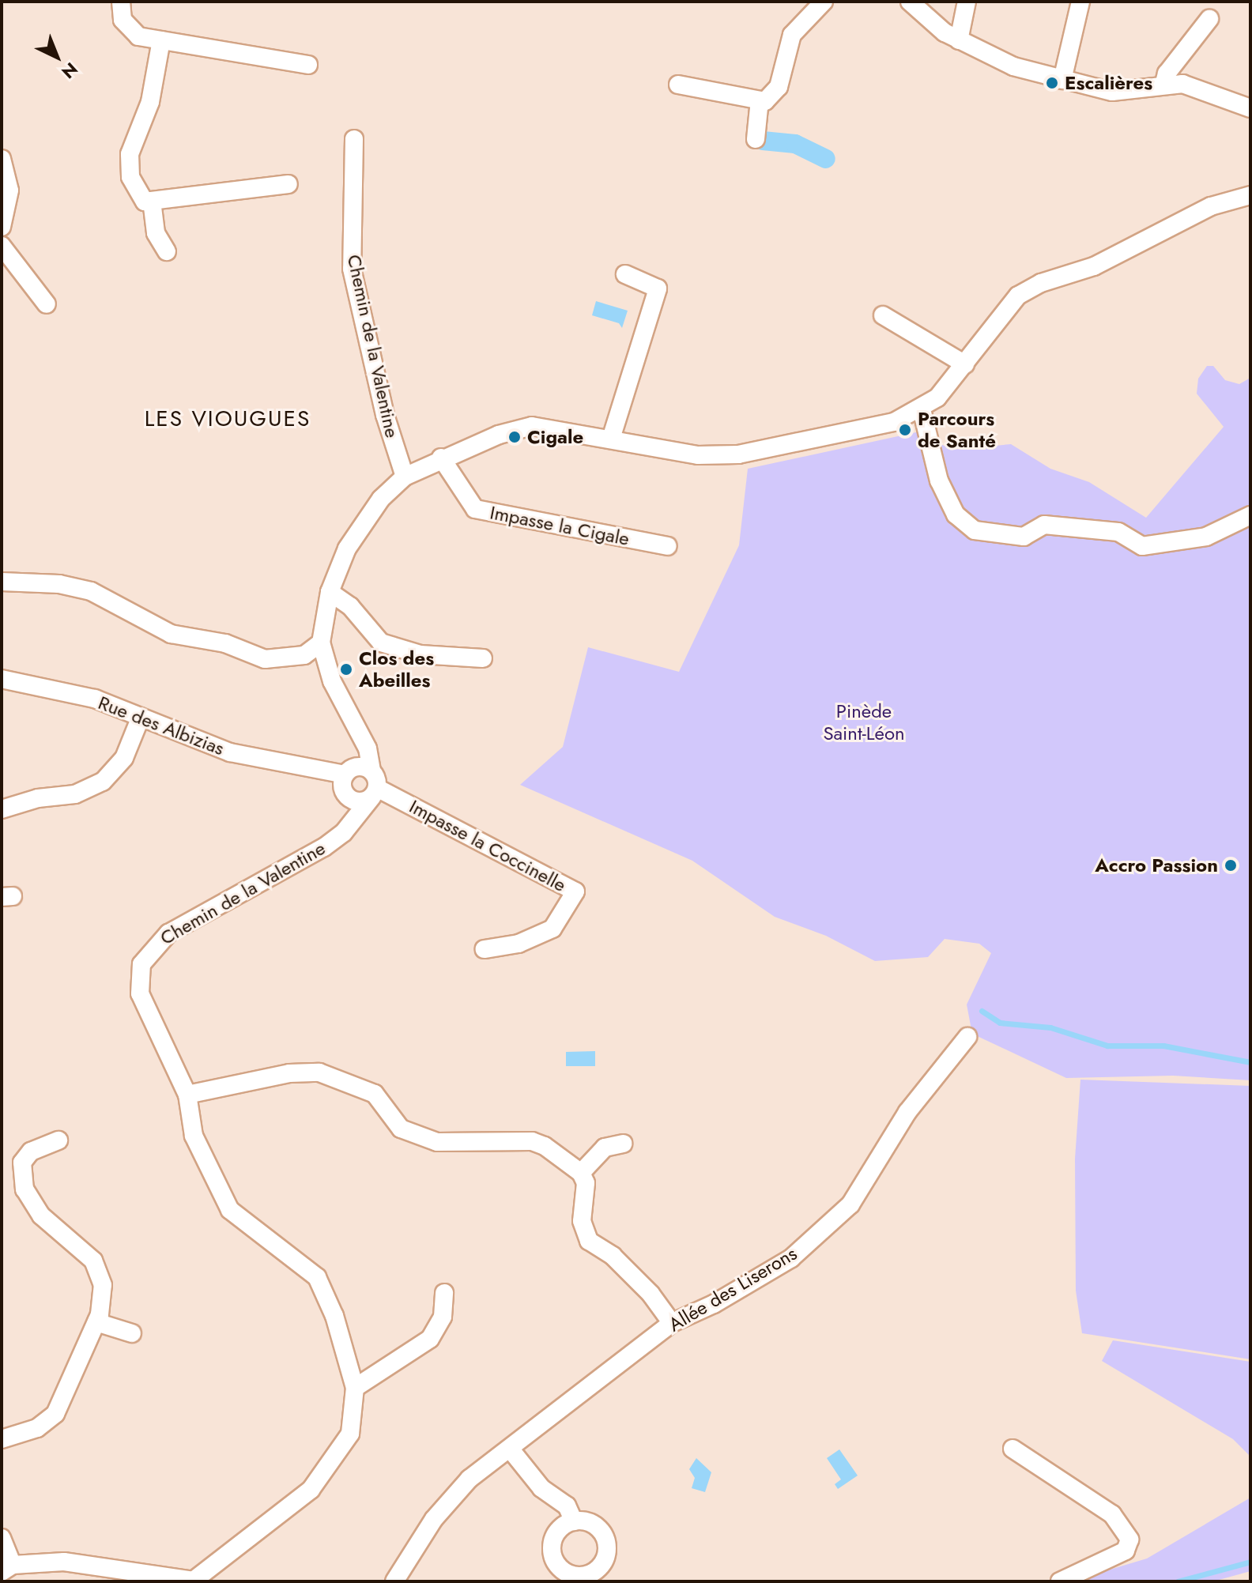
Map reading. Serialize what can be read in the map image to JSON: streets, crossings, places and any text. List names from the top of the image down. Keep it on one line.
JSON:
{"streets":{"street":["Chemin de la Valentine","Impasse la Cigale","Rue des Albizias","Impasse la Coccinelle","Allée des Liserons"]},"crossings":[["Chemin de la Valentine","Rue des Albizias"],["Chemin de la Valentine","Impasse la Coccinelle"],["Rue des Albizias","Impasse la Coccinelle"]],"districts":["LES VIOUGUES"],"parks":["Pinède Saint-Léon"],"places":["Escalières","Parcours de Santé","Cigale","Clos des Abeilles","Accro Passion"],"north":"bottom right"}
